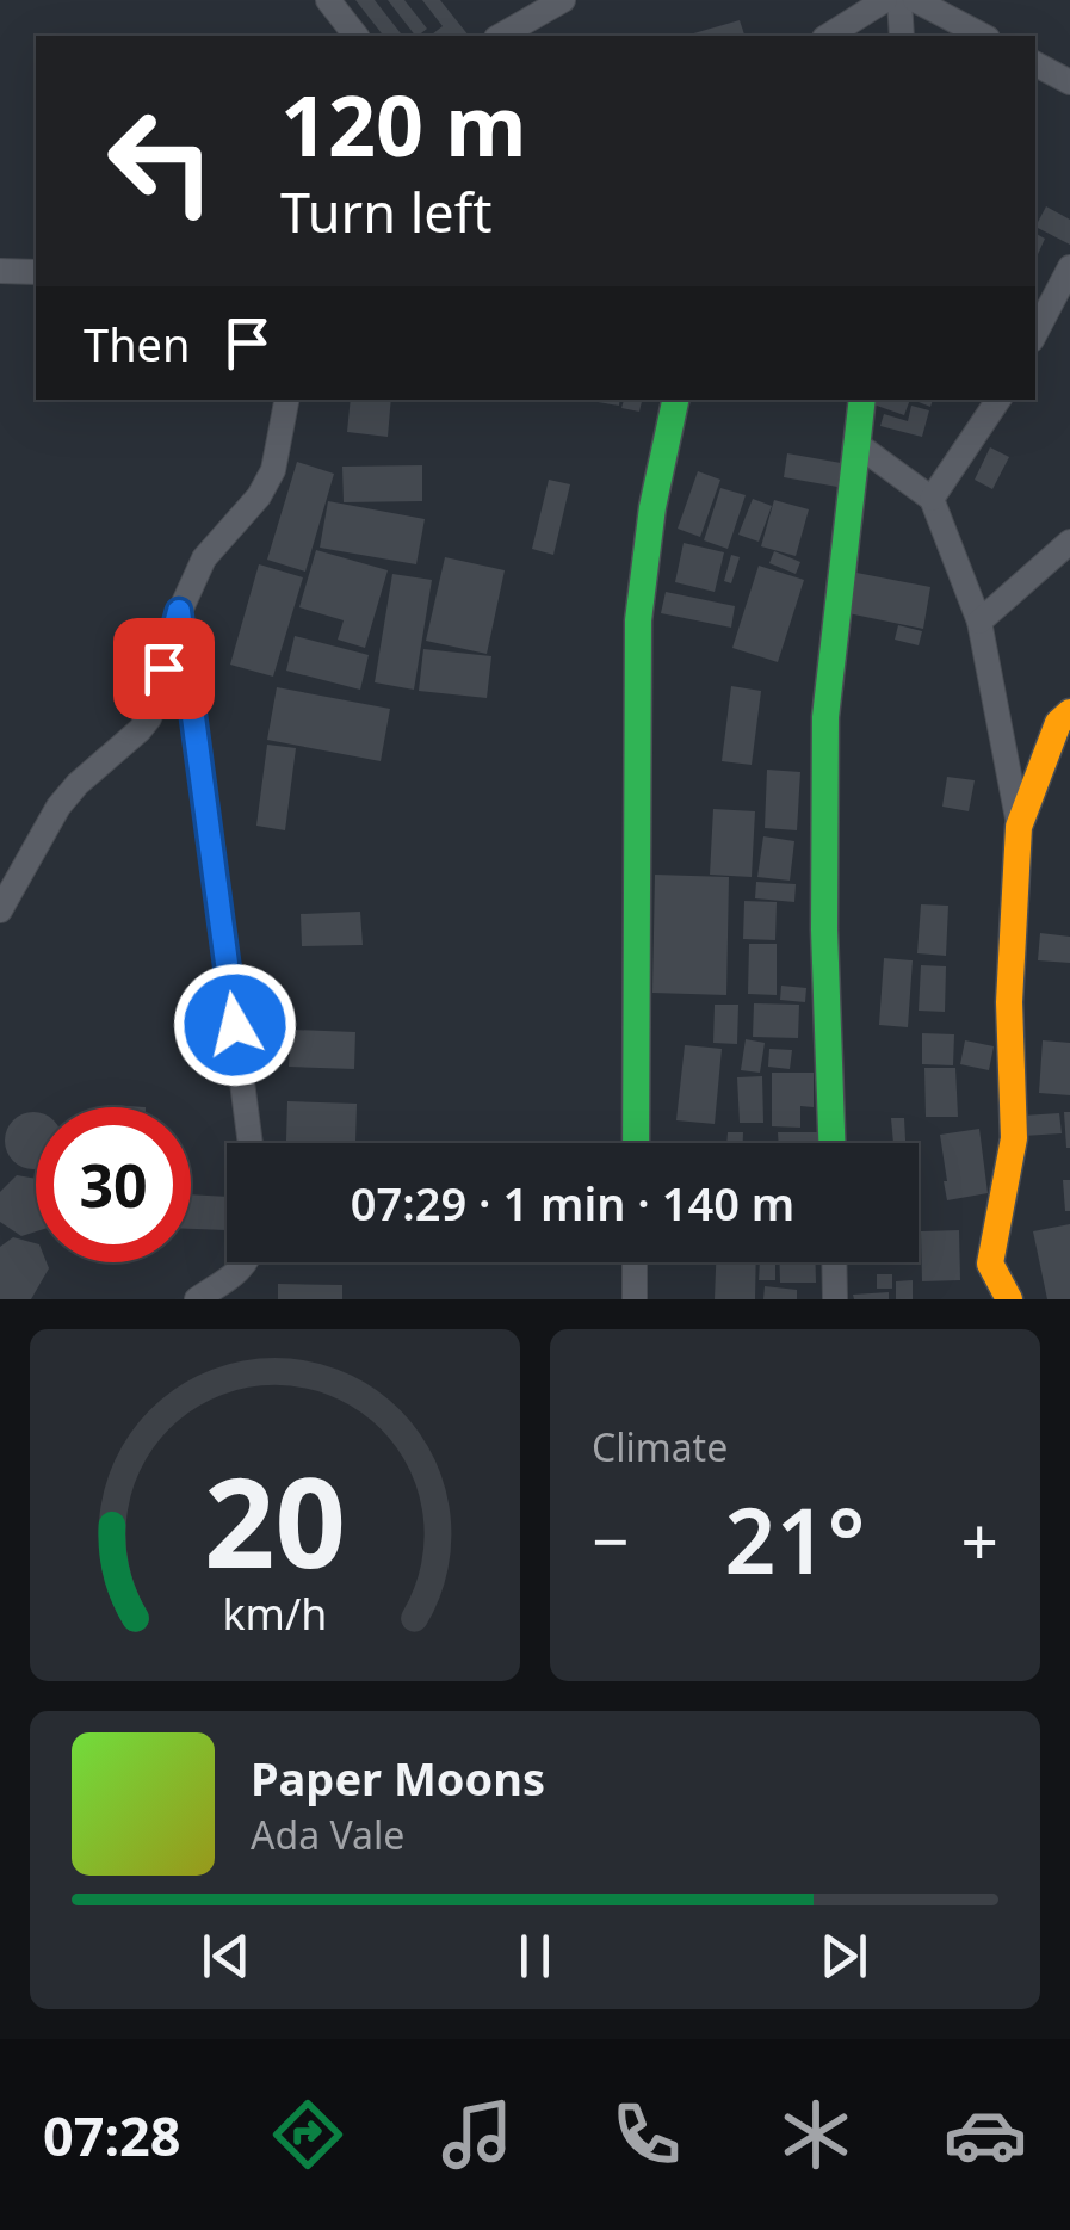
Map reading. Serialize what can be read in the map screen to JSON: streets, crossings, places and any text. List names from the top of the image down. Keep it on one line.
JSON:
{"page":{"turn":["120 m","Turn left"],"then":"Then","limit":"30","trip":"07:29 · 1 min · 140 m","tile":"Climate","heat":["−","21°","+"],"song":["Paper Moons","Ada Vale"],"tabs":"07:28","gauge":["20","km/h"]}}
